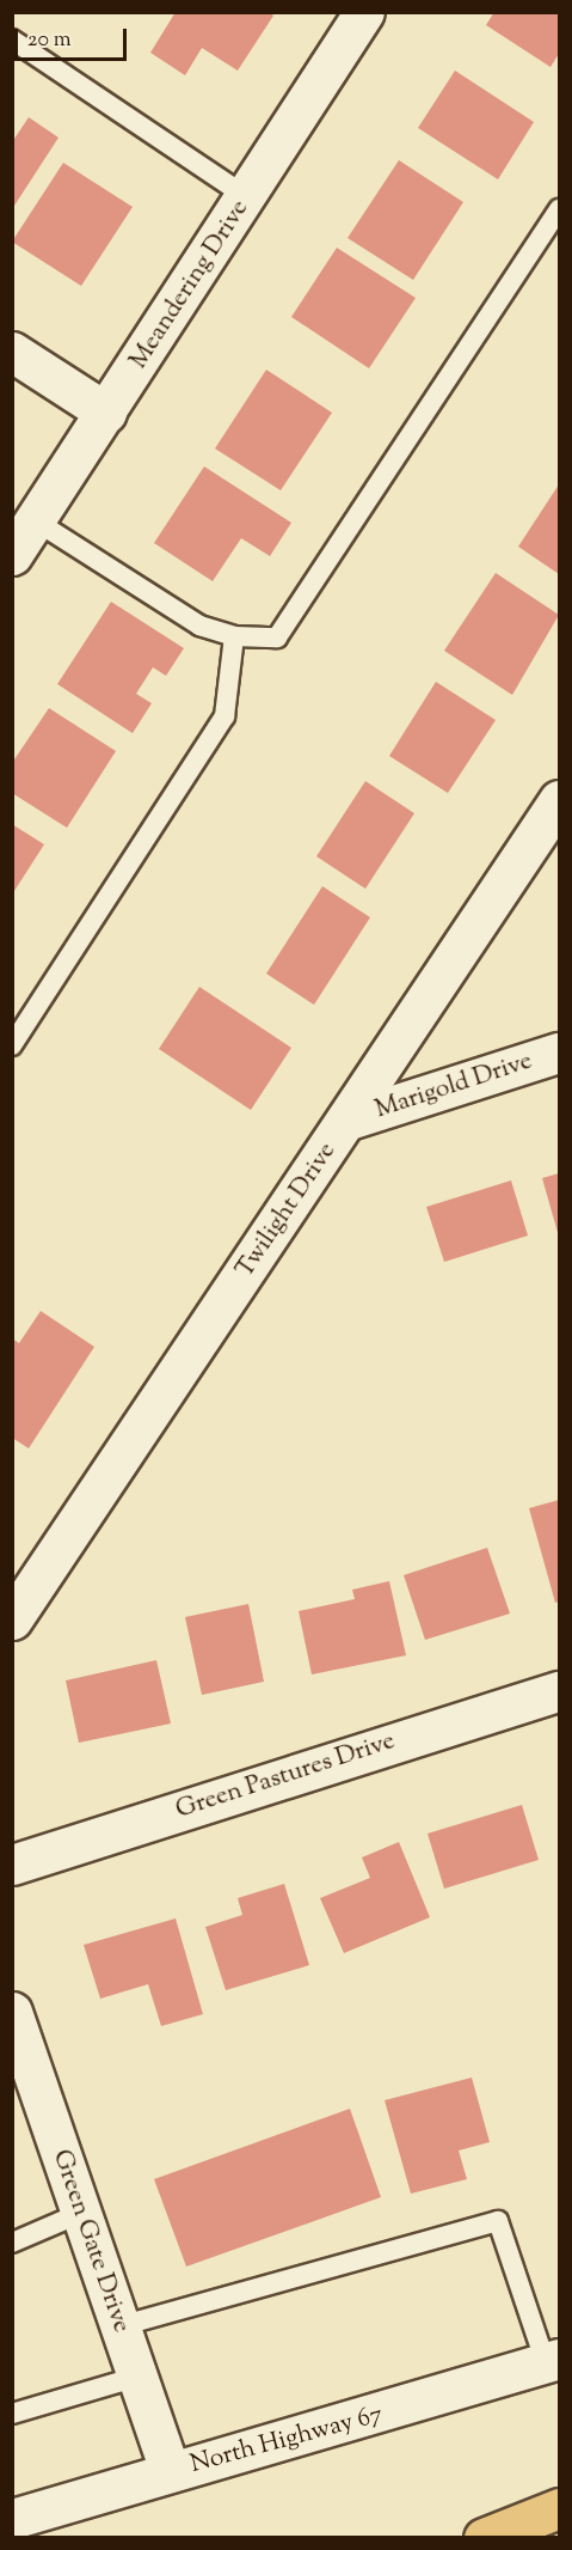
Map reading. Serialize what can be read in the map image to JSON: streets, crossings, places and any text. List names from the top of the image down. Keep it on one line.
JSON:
{"streets":{"street":["Meandering Drive","Marigold Drive","Twilight Drive","Green Pastures Drive","Green Gate Drive","North Highway 67"]},"crossings":[["Marigold Drive","Twilight Drive"],["Green Gate Drive","North Highway 67"]],"scale_bar":"20 m"}
